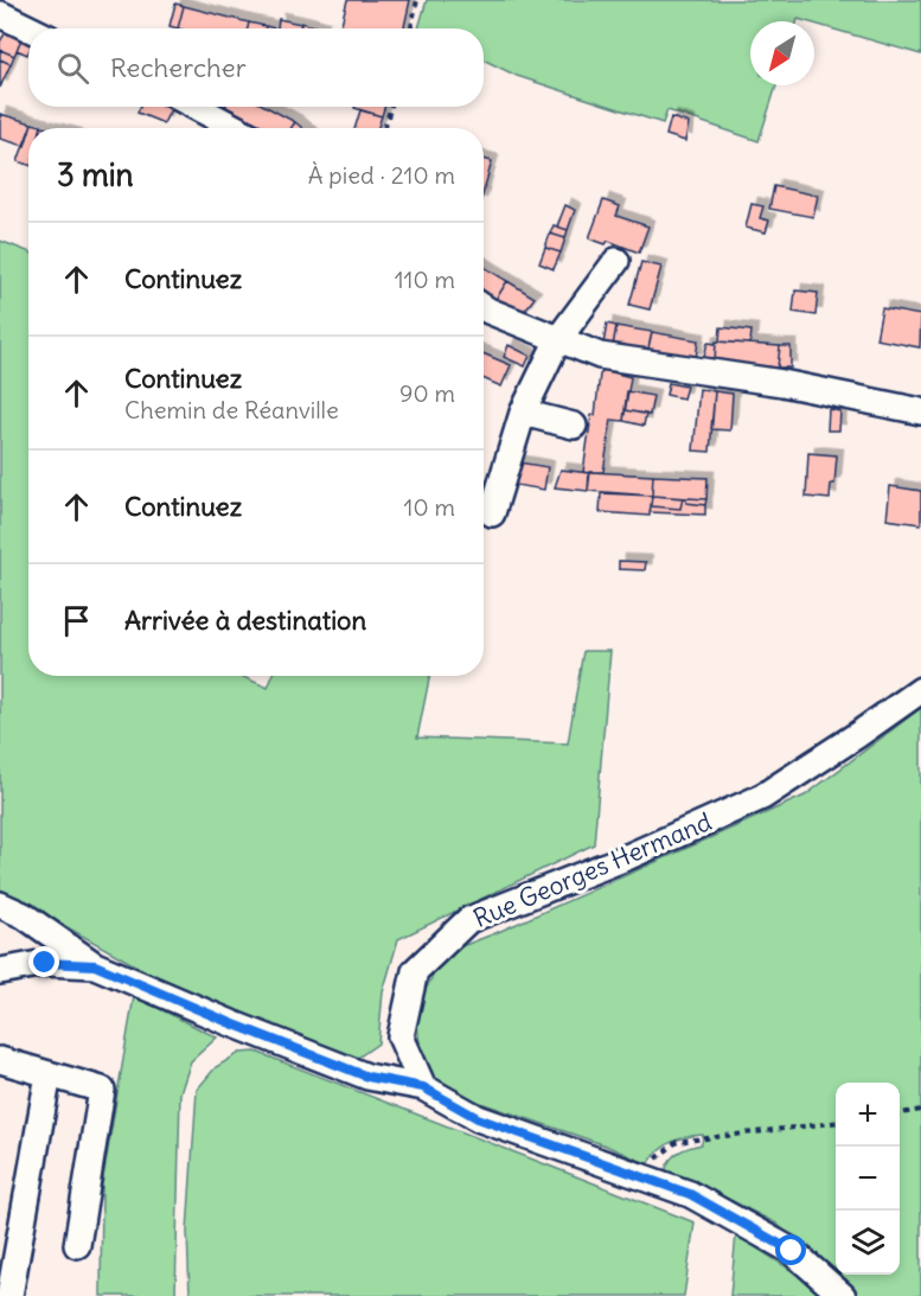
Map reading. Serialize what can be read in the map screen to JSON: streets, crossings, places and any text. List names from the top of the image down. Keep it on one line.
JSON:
{"streets":{"street":["Rue Georges Hermand"]},"north":"bottom left","page":{"search":"Rechercher","heading":["3 min","À pied · 210 m"],"list":[["Continuez","110 m"],["Continuez","Chemin de Réanville","90 m"],["Continuez","10 m"],"Arrivée à destination"],"map_buttons":["+","−"]}}
